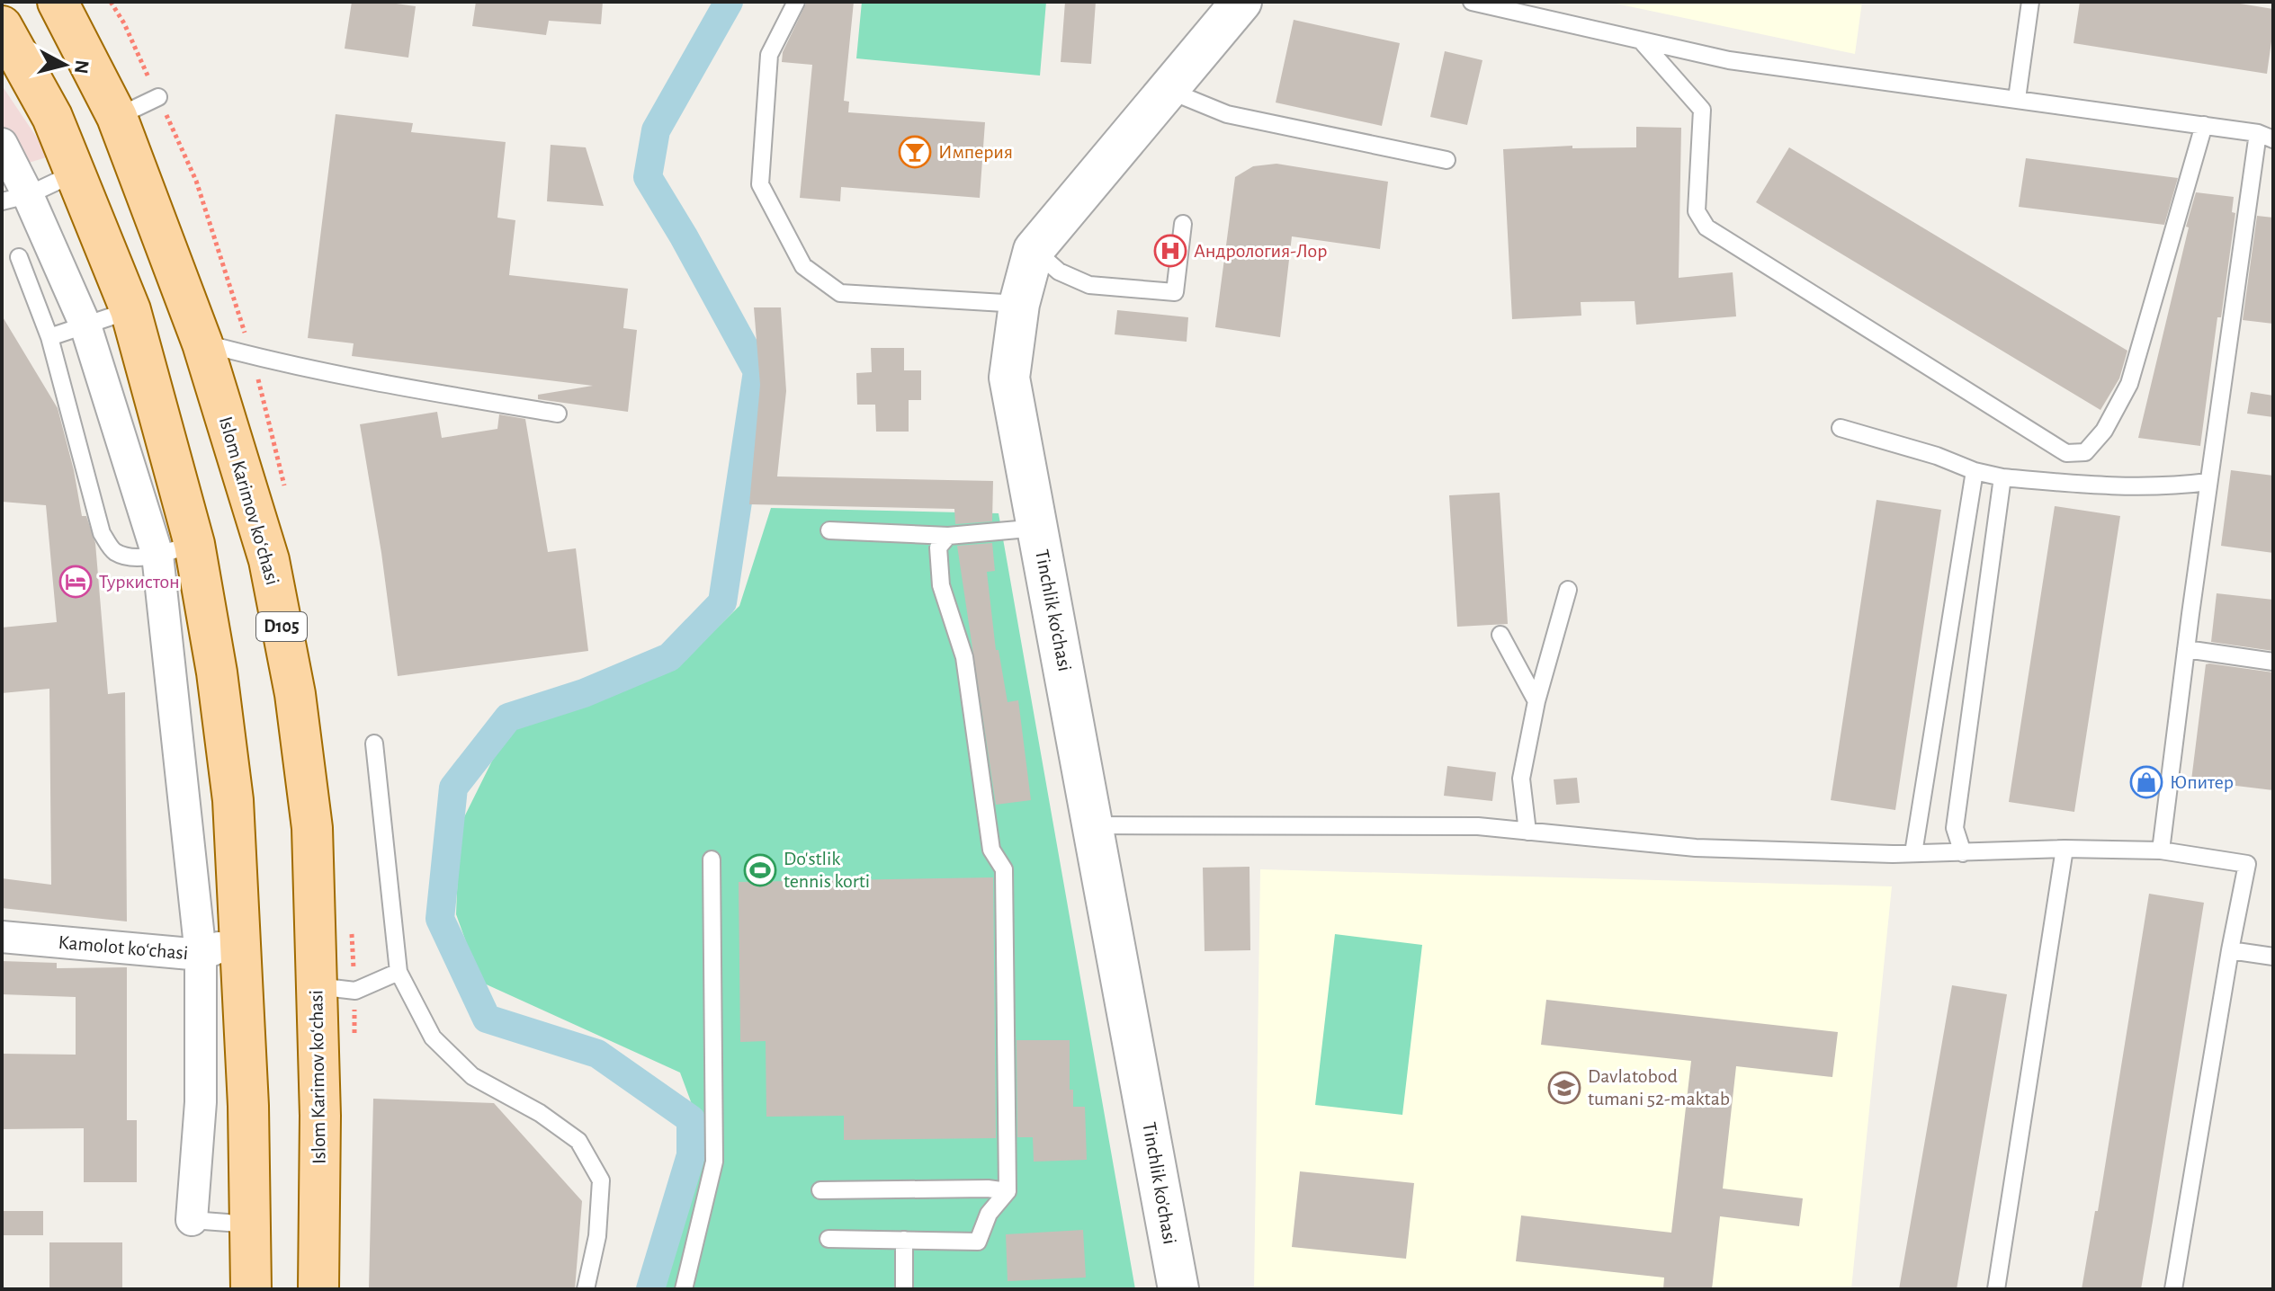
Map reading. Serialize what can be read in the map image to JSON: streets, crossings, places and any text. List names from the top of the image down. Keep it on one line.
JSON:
{"streets":{"main road":["Islom Karimov koʻchasi","D105"],"street":["Tinchlik ko'chasi","Kamolot koʻchasi"]},"places":{"bar":["Империя"],"hospital":["Андрология-Лор"],"hotel":["Туркистон"],"shop":["Юпитер"],"sports":["Do'stlik tennis korti"],"school or university":["Davlatobod tumani 52-maktab"]},"north":"right"}
